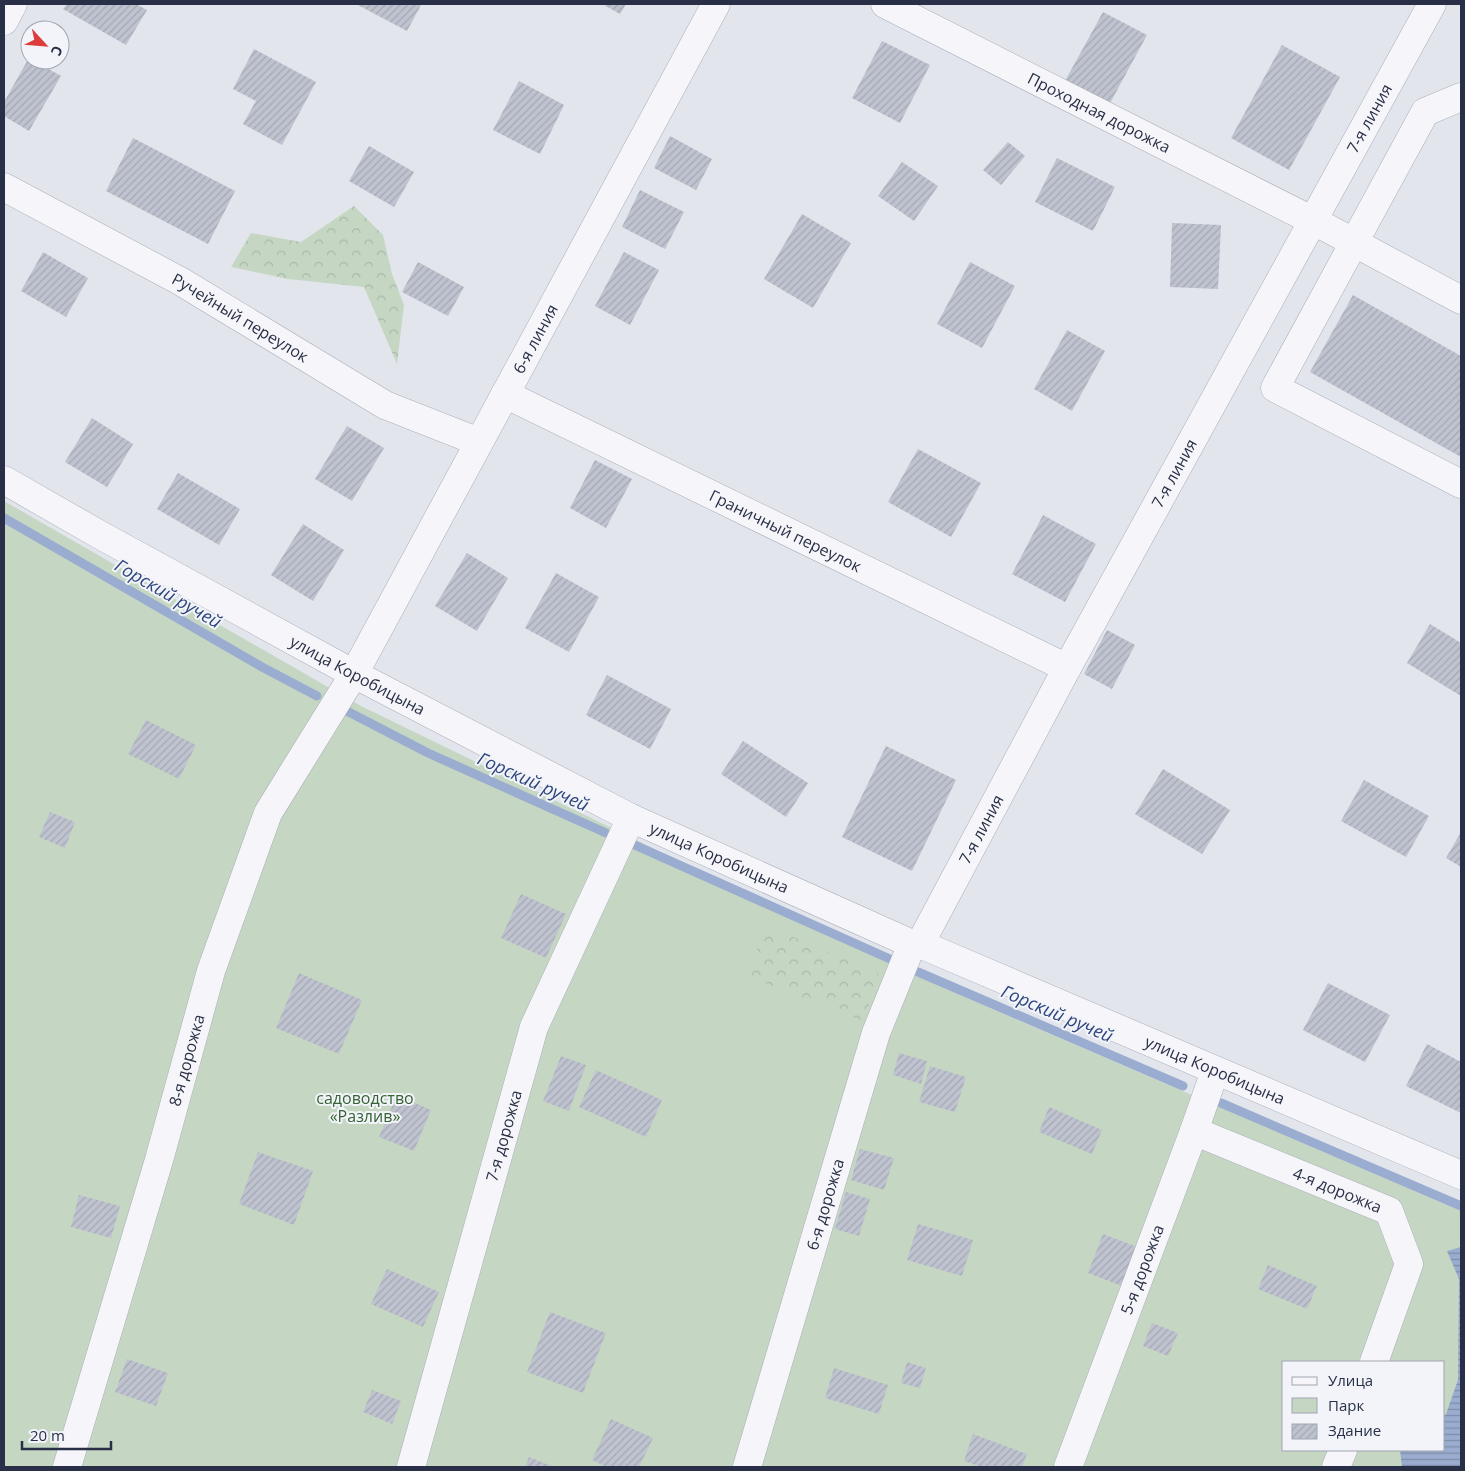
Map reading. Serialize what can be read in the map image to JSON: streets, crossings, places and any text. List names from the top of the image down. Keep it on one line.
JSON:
{"streets":{"street":["Проходная дорожка","7-я линия","Ручейный переулок","6-я линия","Граничный переулок","улица Коробицына","8-я дорожка","7-я дорожка","4-я дорожка","6-я дорожка","5-я дорожка"]},"crossings":[["Проходная дорожка","7-я линия"],["7-я линия","Граничный переулок"],["7-я линия","улица Коробицына"],["7-я линия","6-я дорожка"],["Ручейный переулок","6-я линия"],["6-я линия","Граничный переулок"],["6-я линия","улица Коробицына"],["6-я линия","8-я дорожка"],["улица Коробицына","8-я дорожка"],["улица Коробицына","7-я дорожка"],["улица Коробицына","6-я дорожка"],["улица Коробицына","5-я дорожка"],["4-я дорожка","5-я дорожка"]],"water":["Горский ручей"],"parks":["садоводство «Разлив»"],"legend":["Улица","Парк","Здание"],"scale_bar":"20 m","north":"bottom right"}
